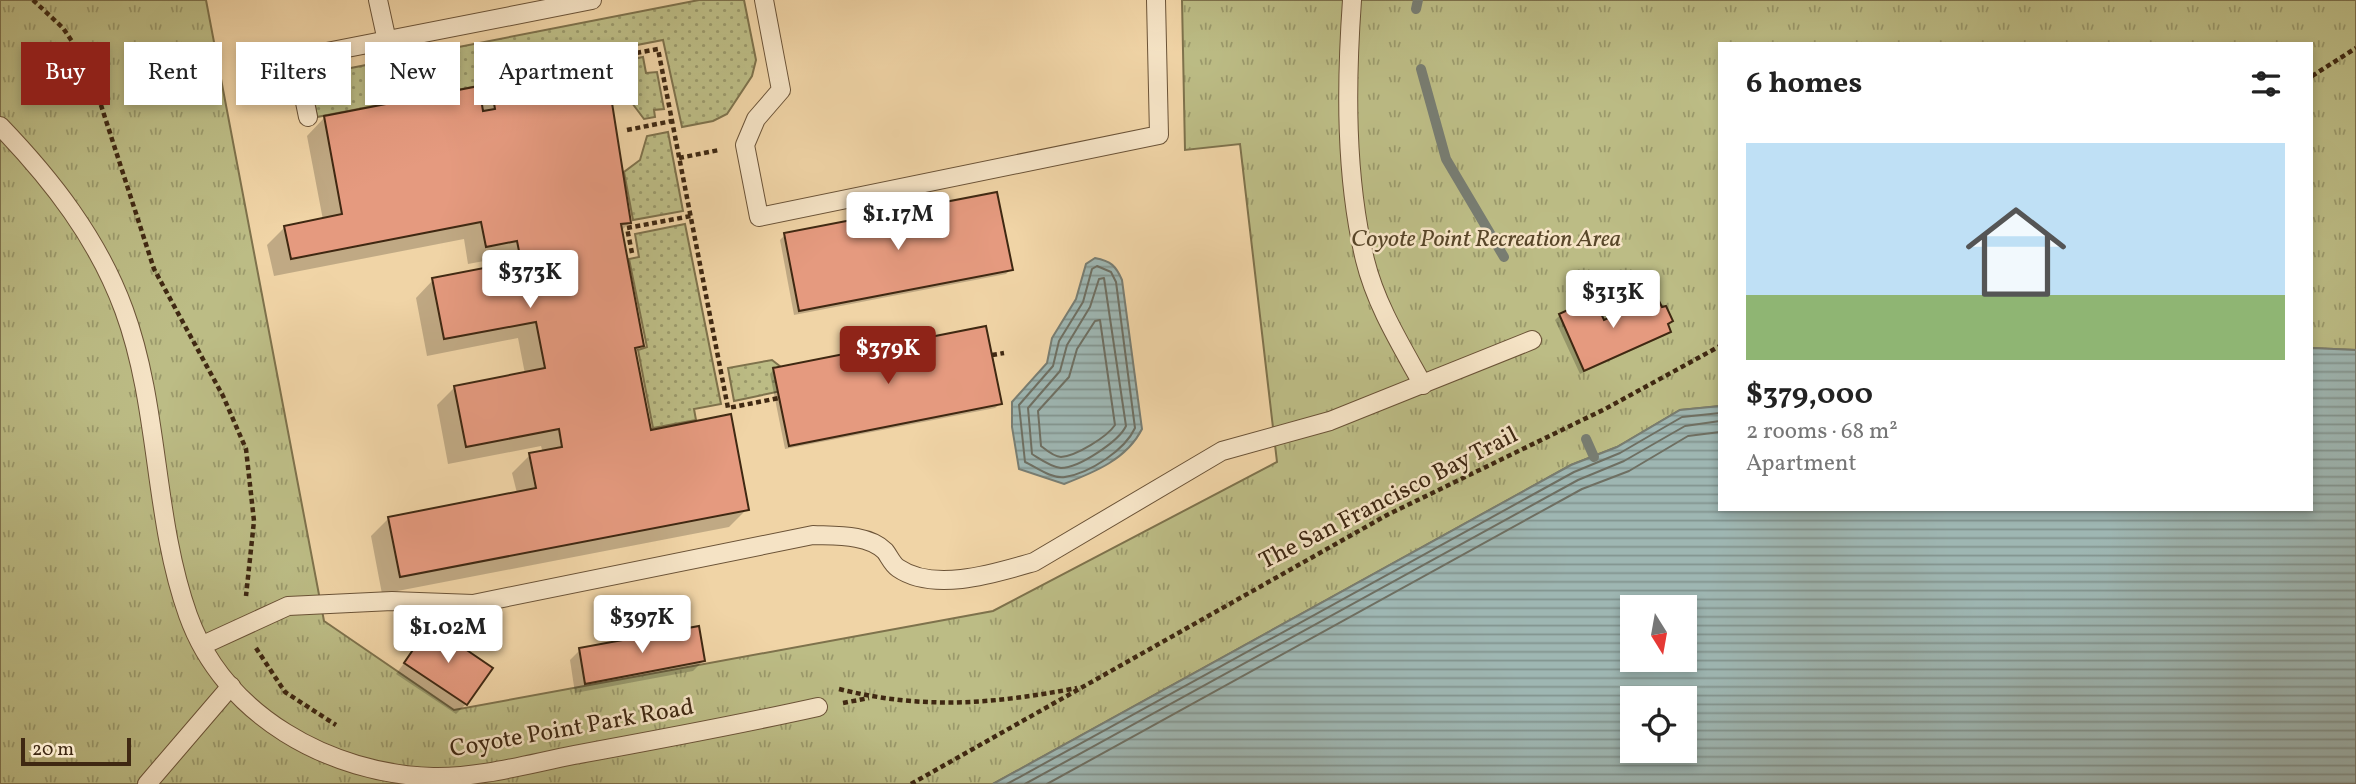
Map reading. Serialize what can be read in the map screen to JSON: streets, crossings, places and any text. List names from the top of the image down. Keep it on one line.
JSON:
{"streets":{"lane":["Coyote Point Park Road"],"path":["The San Francisco Bay Trail"]},"parks":["Coyote Point Recreation Area"],"scale_bar":"20 m","north":"bottom","page":{"chip":["Buy","Rent","Filters","New","Apartment"],"heading":"6 homes","list":[{"name":"$379,000","note":"2 rooms · 68 m² · Apartment"}],"price":["$1.17M","$373K","$313K","$379K","$397K","$1.02M"],"scale":"20 m"}}
